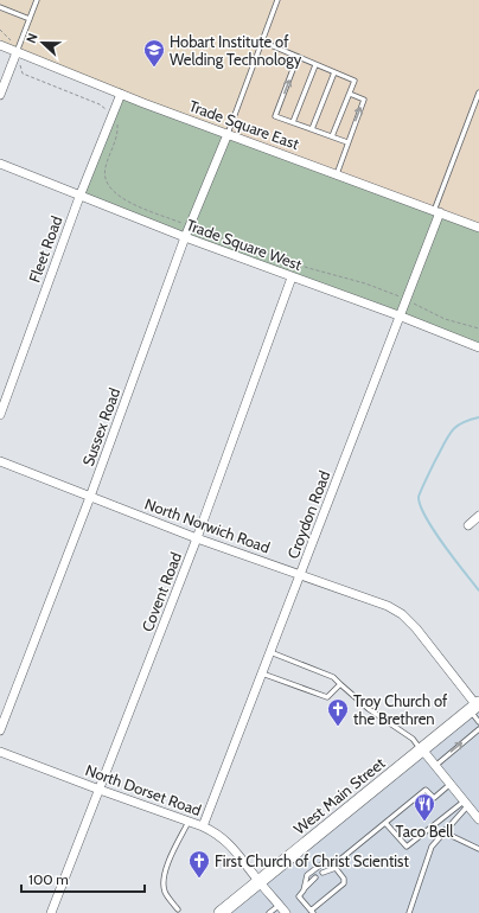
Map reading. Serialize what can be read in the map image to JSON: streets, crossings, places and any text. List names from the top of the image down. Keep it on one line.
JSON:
{"streets":{"main road":["West Main Street"],"street":["Trade Square East","Trade Square West","Fleet Road","Sussex Road","Croydon Road","North Norwich Road","Covent Road","North Dorset Road"]},"crossings":[["Trade Square East","Fleet Road"],["Trade Square East","Sussex Road"],["Trade Square East","Croydon Road"],["Trade Square West","Fleet Road"],["Trade Square West","Sussex Road"],["Trade Square West","Croydon Road"],["Trade Square West","Covent Road"],["Sussex Road","North Norwich Road"],["Croydon Road","North Norwich Road"],["Croydon Road","North Dorset Road"],["North Norwich Road","Covent Road"],["North Norwich Road","West Main Street"],["Covent Road","North Dorset Road"],["North Dorset Road","West Main Street"]],"places":{"school or university":["Hobart Institute of Welding Technology"],"church":["Troy Church of the Brethren","First Church of Christ Scientist"],"restaurant":["Taco Bell"]},"scale_bar":"100 m","north":"left"}
